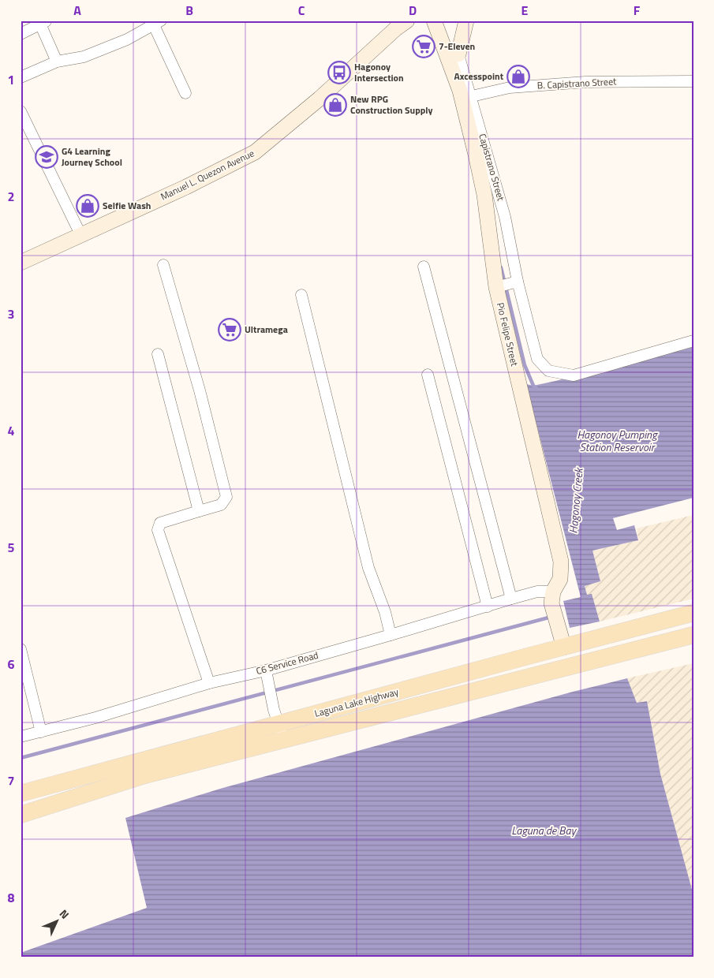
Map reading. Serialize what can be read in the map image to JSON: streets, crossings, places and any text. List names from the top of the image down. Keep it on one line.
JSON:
{"streets":{"main road":["Manuel L. Quezon Avenue","Pio Felipe Street","Laguna Lake Highway"],"street":["B. Capistrano Street","Capistrano Street","C6 Service Road"]},"crossings":[["B. Capistrano Street","Capistrano Street"],["B. Capistrano Street","Pio Felipe Street"],["Capistrano Street","Pio Felipe Street"],["Pio Felipe Street","C6 Service Road"]],"water":["Hagonoy Pumping Station Reservoir","Hagonoy Creek","Laguna de Bay"],"places":{"supermarket":["7-Eleven","Ultramega"],"bus stop":["Hagonoy Intersection"],"shop":["Axcesspoint","New RPG Construction Supply","Selfie Wash"],"school or university":["G4 Learning Journey School"]},"north":"top right","grid":{"columns":["A","B","C","D","E","F"],"rows":["1","2","3","4","5","6","7","8"]}}
